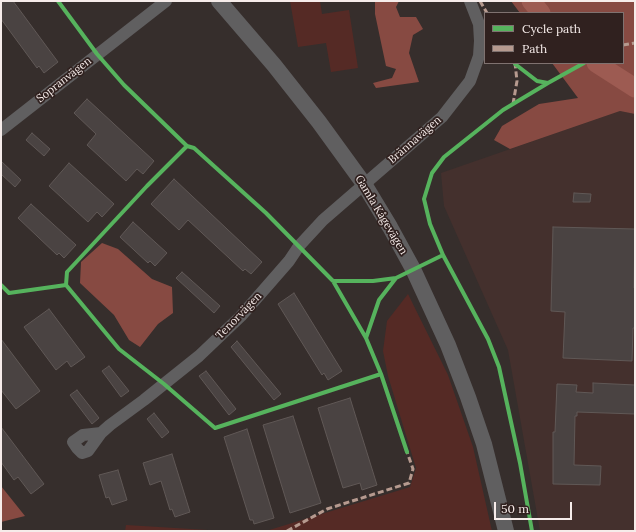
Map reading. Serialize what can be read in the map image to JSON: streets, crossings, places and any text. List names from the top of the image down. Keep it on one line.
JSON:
{"streets":{"street":["Sopranvägen","Brännavägen","Gamla Kågevägen","Tenorvägen"]},"crossings":[["Brännavägen","Gamla Kågevägen"],["Brännavägen","Tenorvägen"],["Gamla Kågevägen","Tenorvägen"]],"legend":["Cycle path","Path"],"scale_bar":"50 m"}
